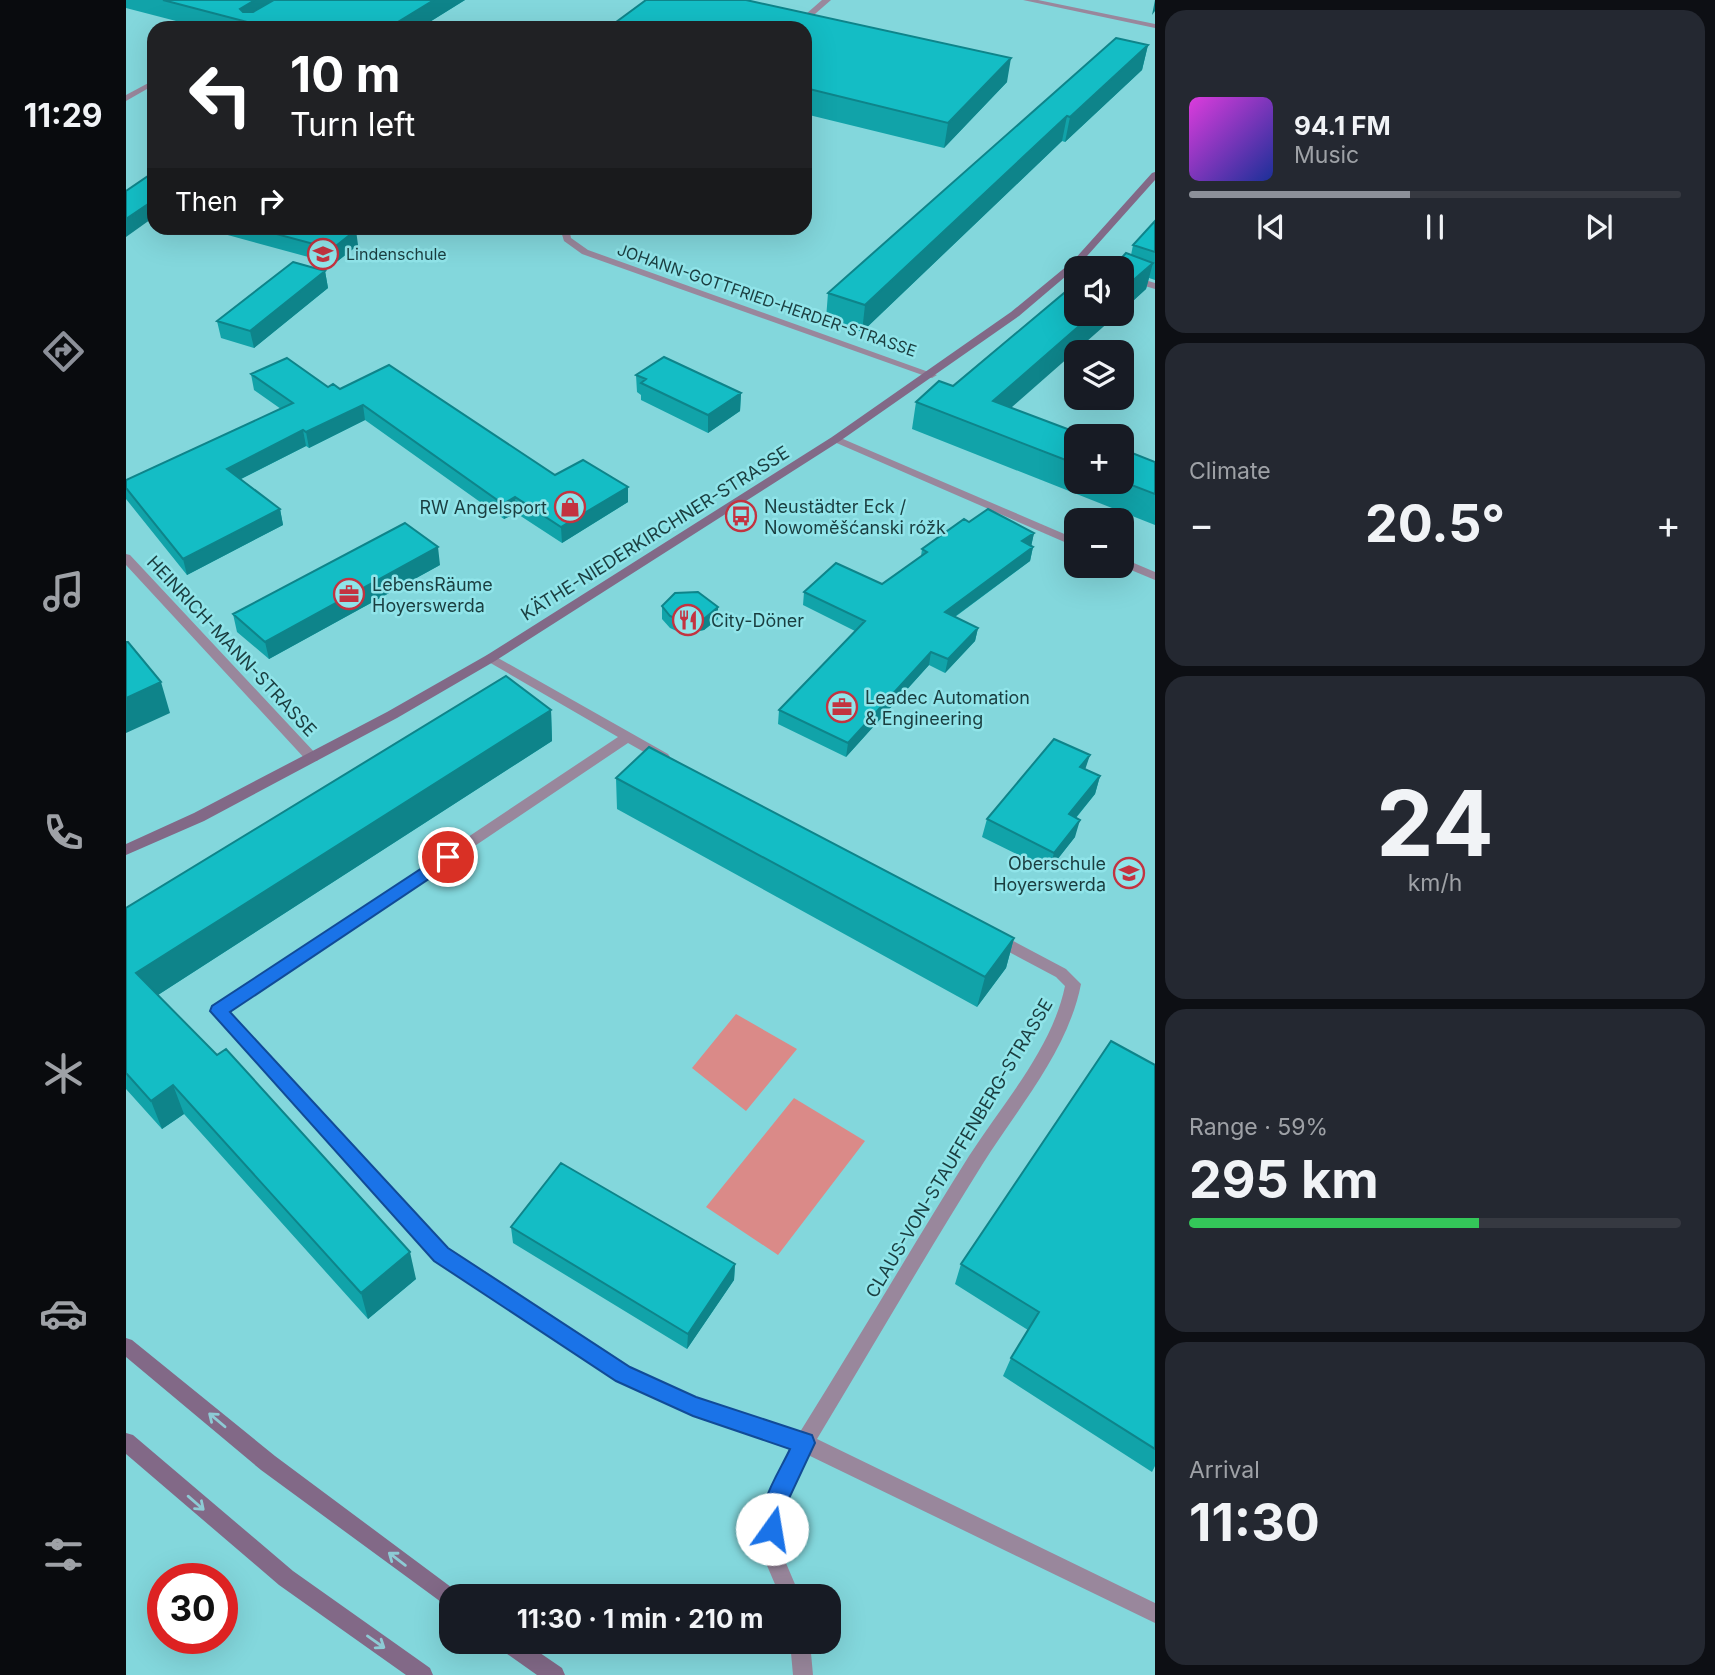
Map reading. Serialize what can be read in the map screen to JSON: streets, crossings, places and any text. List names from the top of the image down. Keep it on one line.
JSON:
{"streets":{"street":["JOHANN-GOTTFRIED-HERDER-STRASSE","KÄTHE-NIEDERKIRCHNER-STRASSE","HEINRICH-MANN-STRASSE","CLAUS-VON-STAUFFENBERG-STRASSE"]},"crossings":[["JOHANN-GOTTFRIED-HERDER-STRASSE","KÄTHE-NIEDERKIRCHNER-STRASSE"],["KÄTHE-NIEDERKIRCHNER-STRASSE","HEINRICH-MANN-STRASSE"]],"places":{"school or university":["Lindenschule","Oberschule Hoyerswerda"],"shop":["RW Angelsport"],"bus stop":["Neustädter Eck / Nowoměšćanski róžk"],"office":["LebensRäume Hoyerswerda","Leadec Automation & Engineering"],"restaurant":["City-Döner"]},"page":{"tabs":"11:29","turn":["10 m","Turn left"],"song":["94.1 FM","Music"],"then":"Then","map_buttons":["+","−"],"tile":["Climate",["24","km/h"],["Range · 59%","295 km"],["Arrival","11:30"]],"heat":["−","20.5°","+"],"limit":"30","trip":"11:30 · 1 min · 210 m"}}
